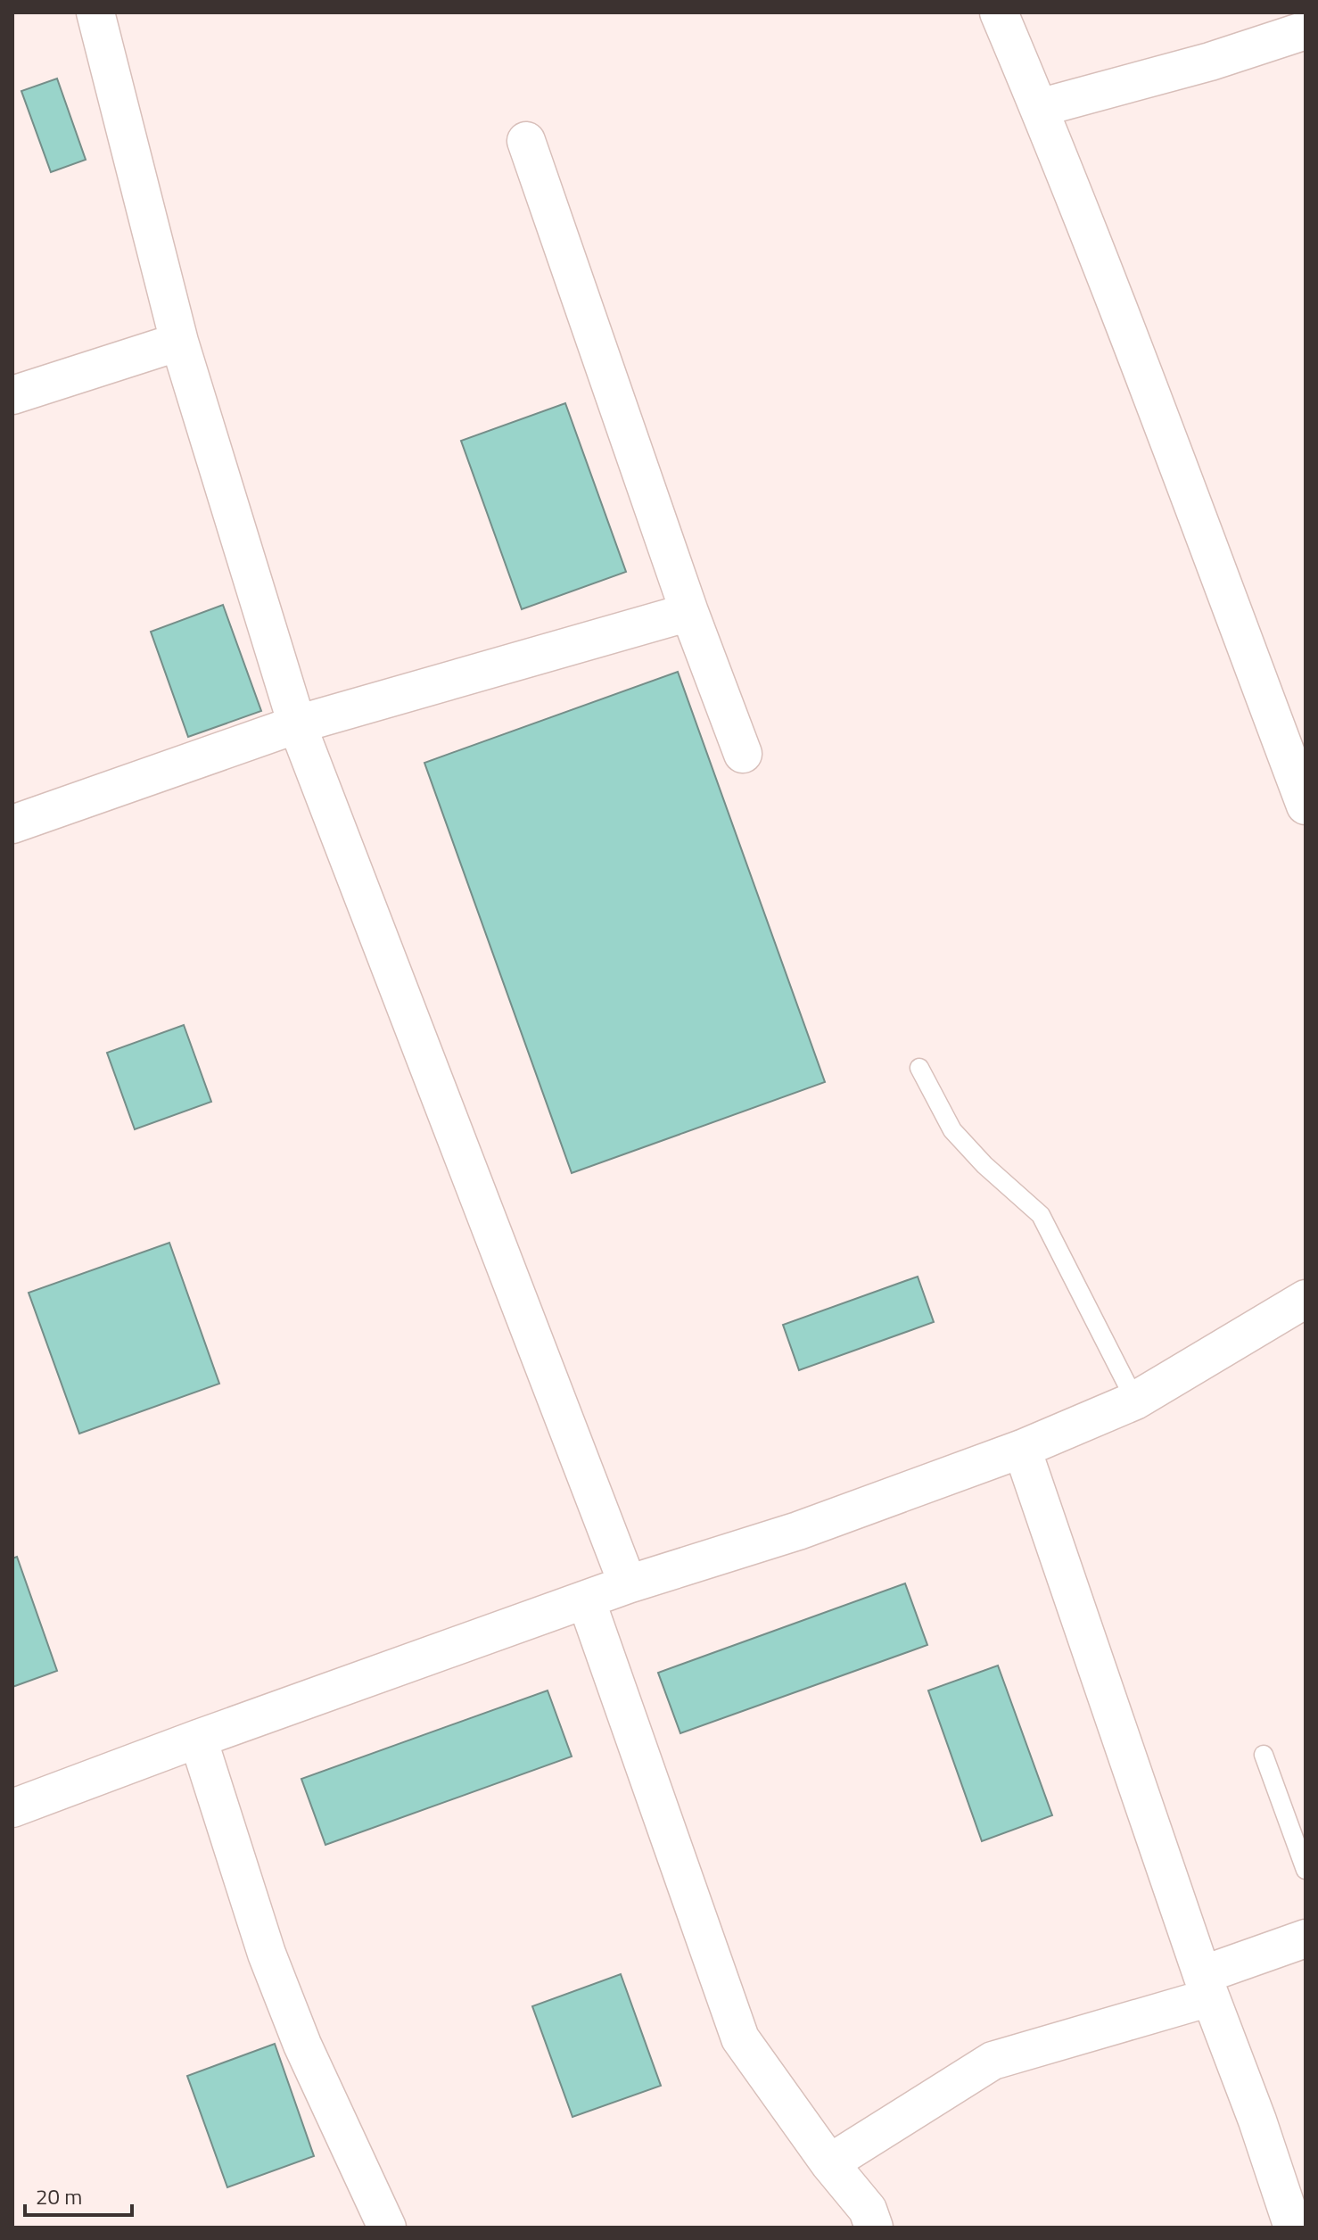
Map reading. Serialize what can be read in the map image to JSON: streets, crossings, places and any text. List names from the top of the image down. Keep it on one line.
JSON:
{"scale_bar":"20 m"}
